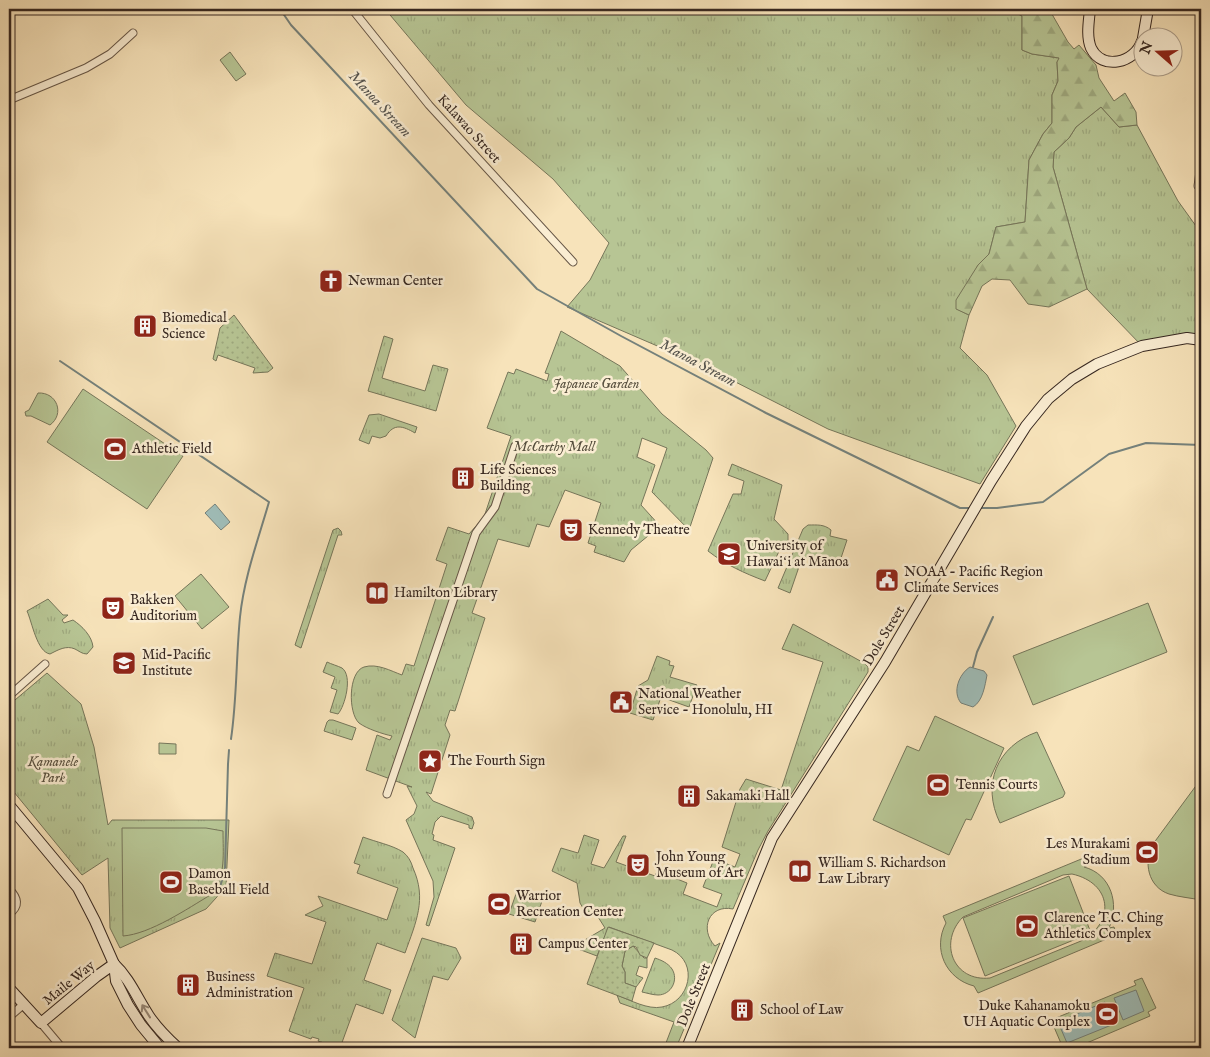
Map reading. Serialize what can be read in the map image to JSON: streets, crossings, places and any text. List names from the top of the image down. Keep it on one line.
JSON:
{"streets":{"street":["Kalawao Street","Dole Street","Maile Way"]},"water":["Manoa Stream"],"parks":["Japanese Garden","McCarthy Mall","Kamanele Park"],"places":{"church":["Newman Center"],"building":["Biomedical Science","Life Sciences Building","Sakamaki Hall","Campus Center","Business Administration","School of Law"],"sports":["Athletic Field","Tennis Courts","Les Murakami Stadium","Damon Baseball Field","Warrior Recreation Center","Clarence T.C. Ching Athletics Complex","Duke Kahanamoku UH Aquatic Complex"],"theatre":["Kennedy Theatre","Bakken Auditorium","John Young Museum of Art"],"school or university":["University of Hawaiʻi at Mānoa","Mid-Pacific Institute"],"public building":["NOAA - Pacific Region Climate Services","National Weather Service - Honolulu, HI"],"library":["Hamilton Library","William S. Richardson Law Library"],"place":["The Fourth Sign"]},"north":"left"}
